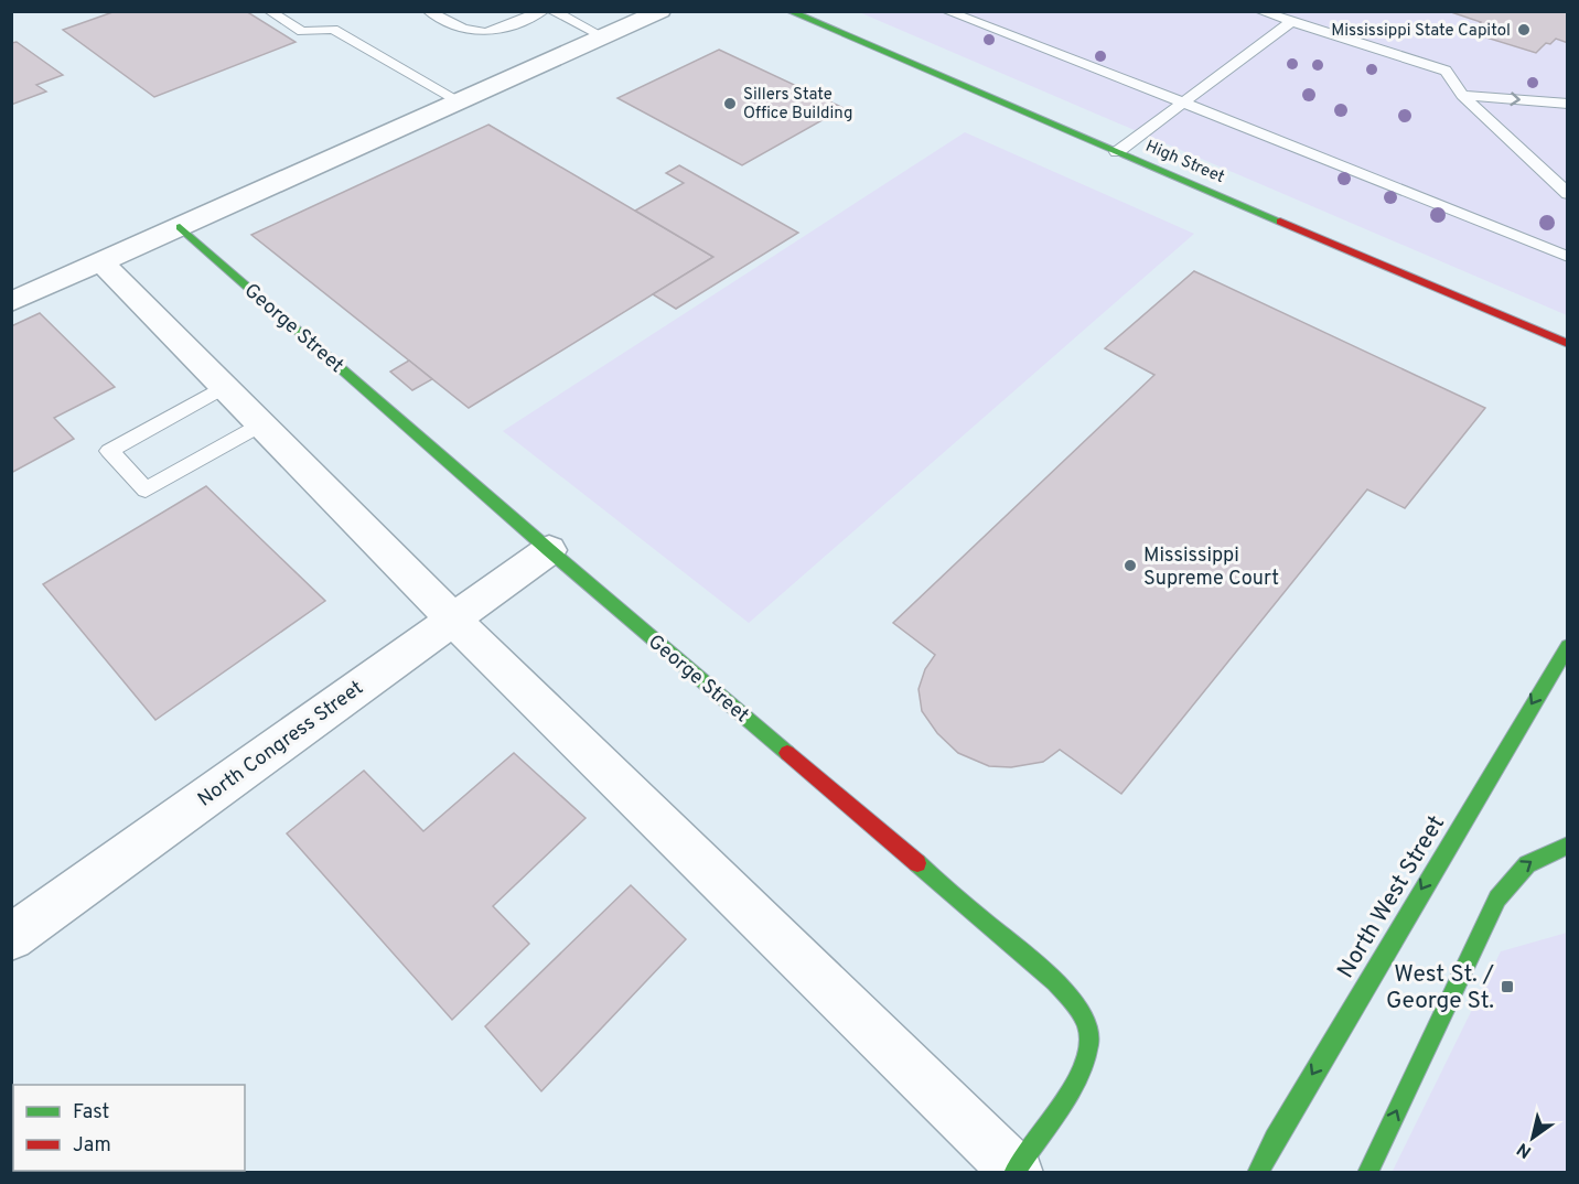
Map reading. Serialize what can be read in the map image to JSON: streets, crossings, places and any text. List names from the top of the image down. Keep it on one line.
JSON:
{"streets":{"street":["High Street","George Street","North Congress Street","North West Street"]},"crossings":[["George Street","North Congress Street"]],"places":{"other":["Mississippi State Capitol","Sillers State Office Building","Mississippi Supreme Court"],"transit":["West St. / George St."]},"legend":["Fast","Jam"],"north":"bottom left"}
